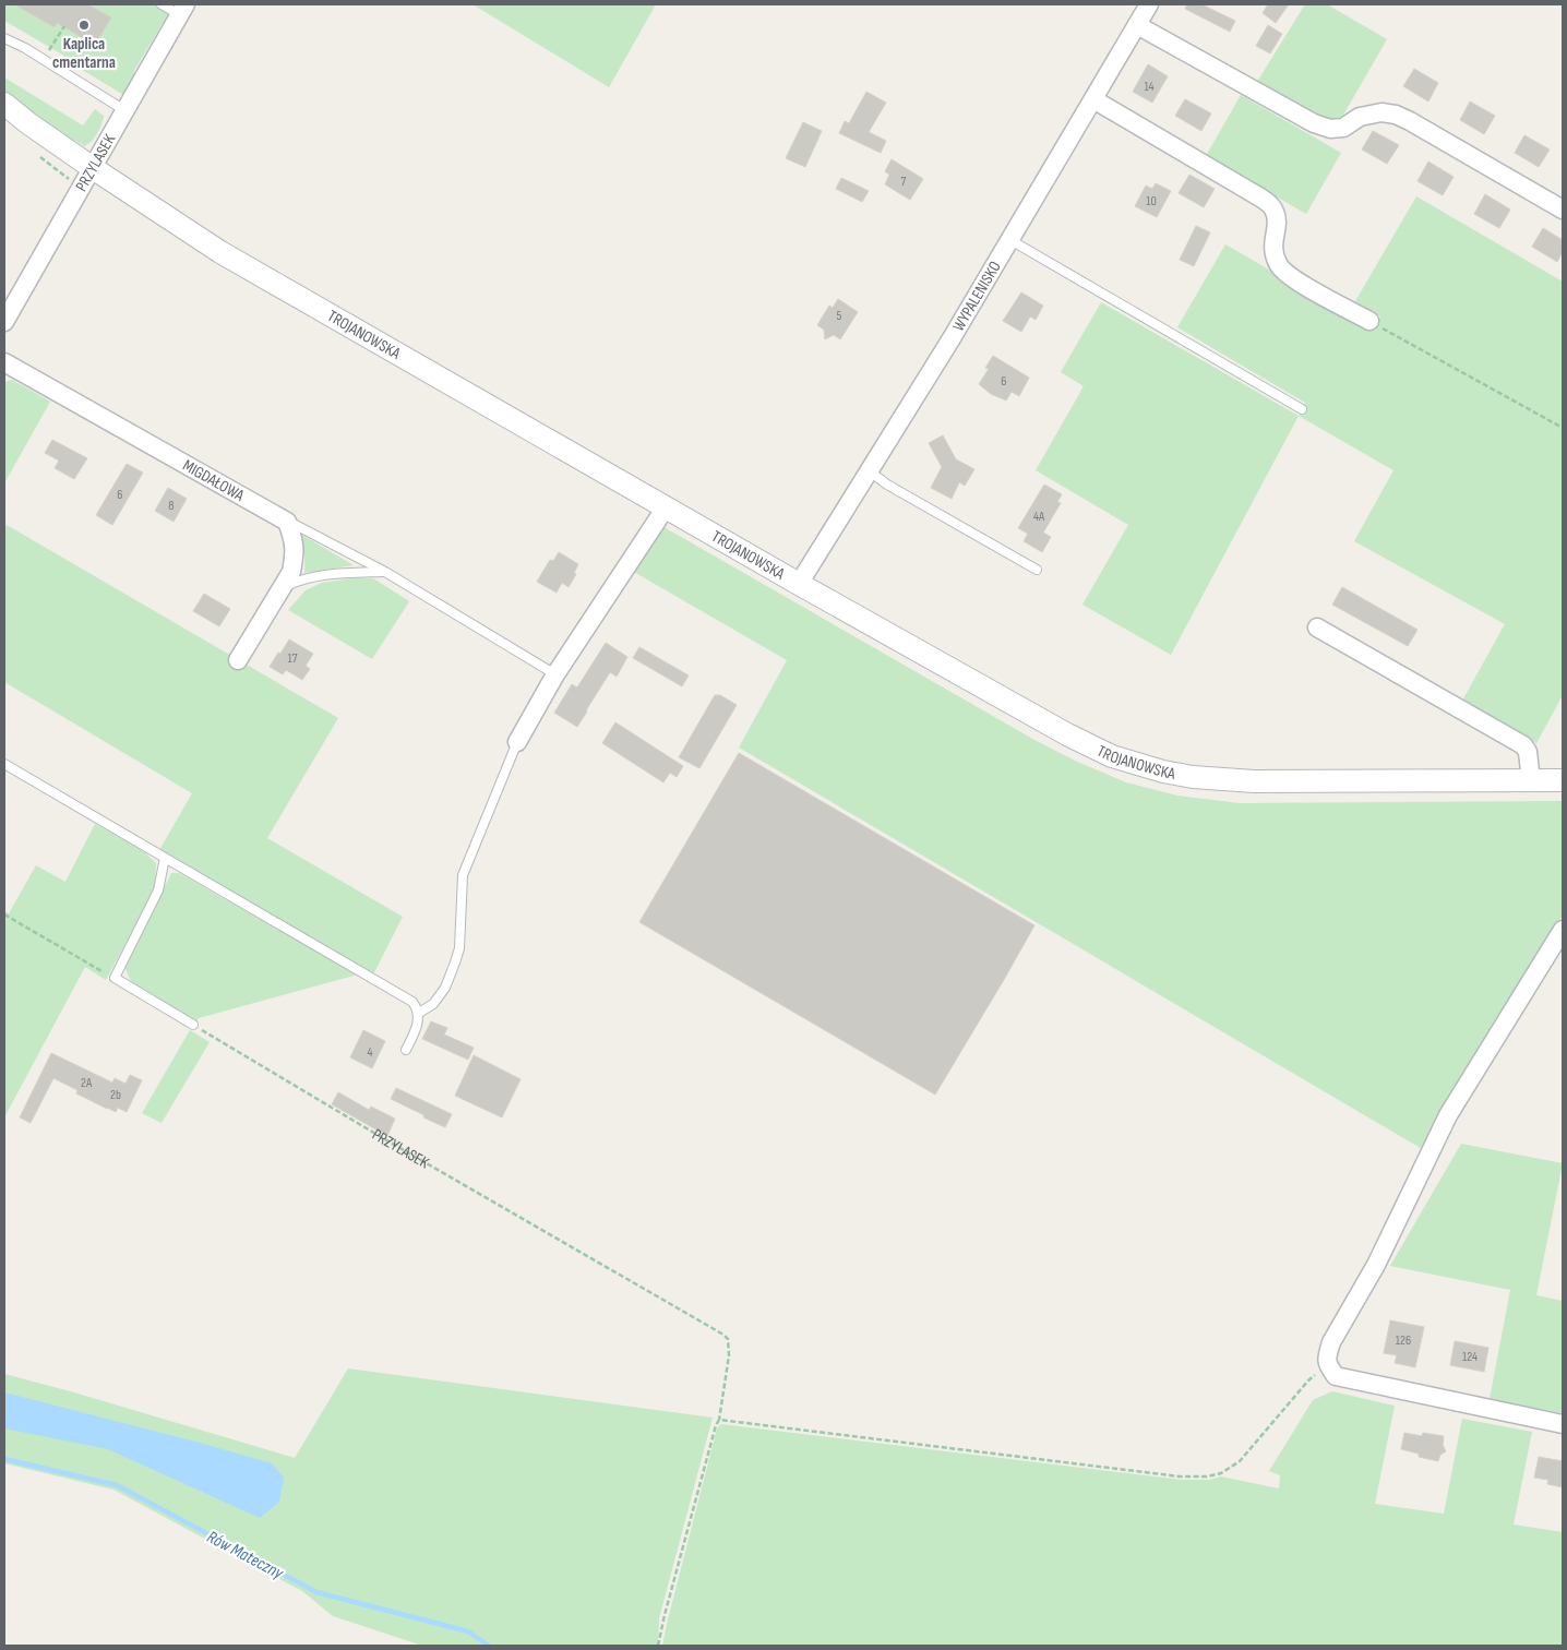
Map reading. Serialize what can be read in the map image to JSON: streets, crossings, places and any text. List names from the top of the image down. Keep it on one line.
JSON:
{"streets":{"street":["PRZYLASEK","WYPALENISKO","TROJANOWSKA","MIGDAŁOWA"]},"crossings":[["PRZYLASEK","TROJANOWSKA"],["WYPALENISKO","TROJANOWSKA"]],"water":["Rów Mateczny"],"places":["Kaplica cmentarna"],"house_numbers":["14","7","10","5","6","6","8","4A","17","4","2A","2b","126","124"]}
